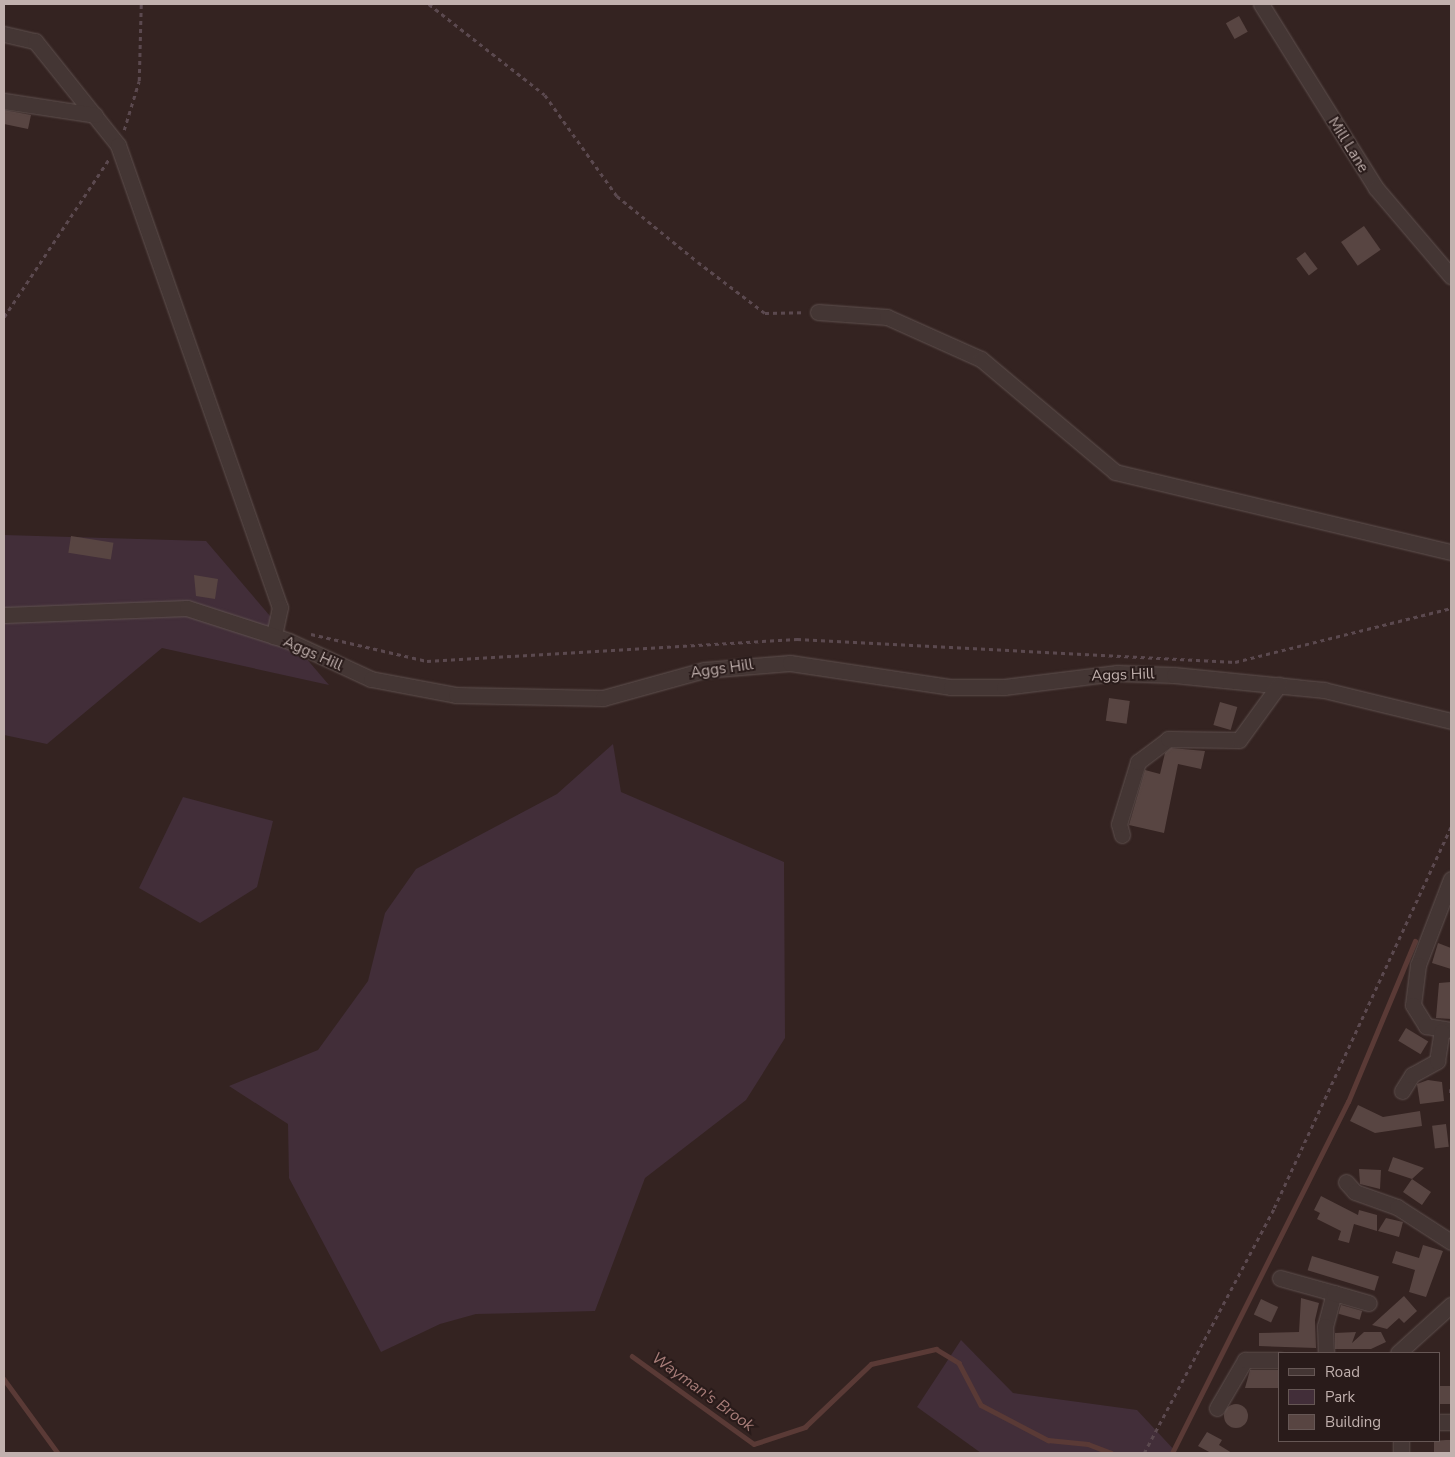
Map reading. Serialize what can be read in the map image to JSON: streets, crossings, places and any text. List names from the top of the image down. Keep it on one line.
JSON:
{"streets":{"street":["Mill Lane","Aggs Hill"]},"water":["Wayman's Brook"],"legend":["Road","Park","Building"]}
